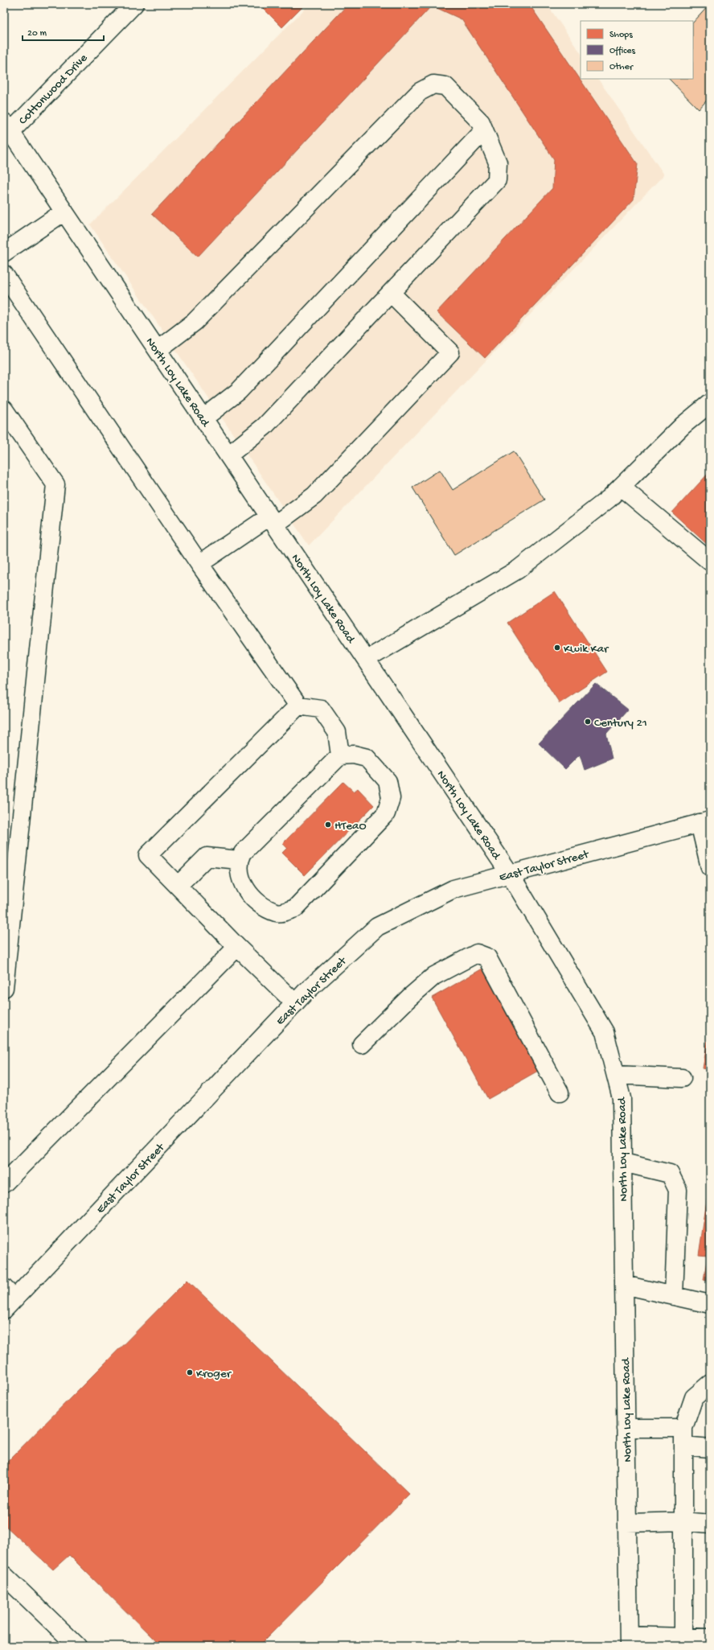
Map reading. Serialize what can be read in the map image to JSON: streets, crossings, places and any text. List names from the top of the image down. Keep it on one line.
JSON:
{"streets":{"street":["Cottonwood Drive","North Loy Lake Road","East Taylor Street"]},"crossings":[["Cottonwood Drive","North Loy Lake Road"],["North Loy Lake Road","East Taylor Street"]],"places":["Kwik Kar","Century 21","HTeaO","Kroger"],"legend":["Shops","Offices","Other"],"scale_bar":"20 m"}
